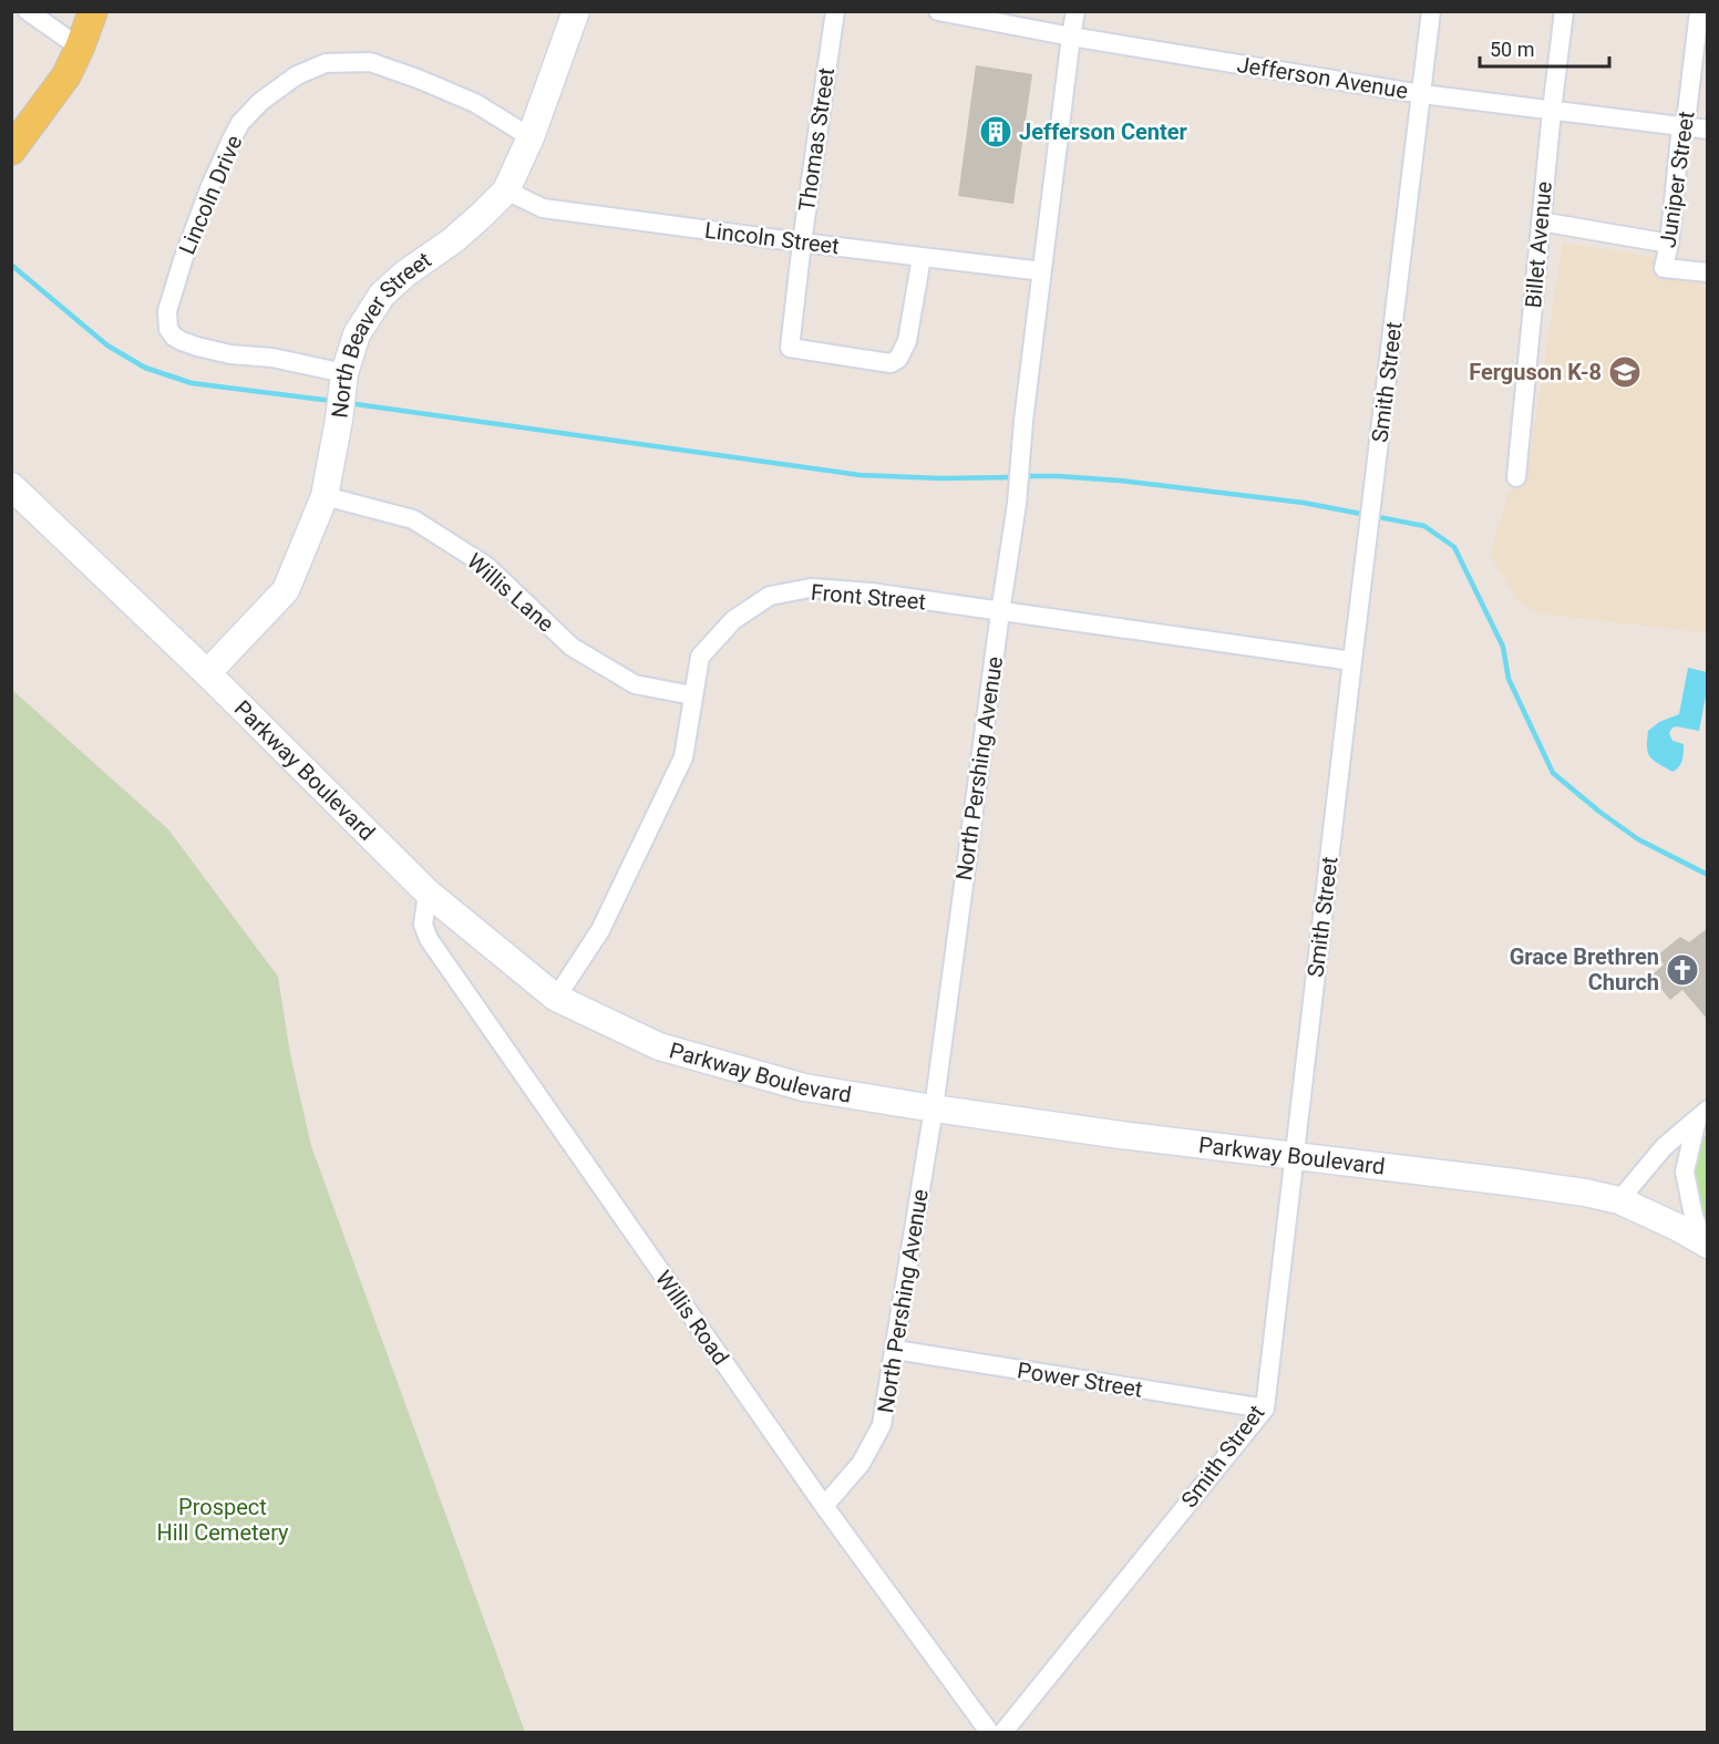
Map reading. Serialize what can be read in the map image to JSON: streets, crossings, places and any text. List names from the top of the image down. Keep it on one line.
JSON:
{"streets":{"street":["Jefferson Avenue","Thomas Street","Juniper Street","Lincoln Drive","Lincoln Street","Billet Avenue","North Beaver Street","Smith Street","Willis Lane","Front Street","North Pershing Avenue","Parkway Boulevard","Willis Road","Power Street"]},"crossings":[["Jefferson Avenue","Juniper Street"],["Jefferson Avenue","Billet Avenue"],["Jefferson Avenue","Smith Street"],["Jefferson Avenue","North Pershing Avenue"],["Thomas Street","Lincoln Street"],["Lincoln Drive","North Beaver Street"],["Lincoln Street","North Beaver Street"],["Lincoln Street","North Pershing Avenue"],["North Beaver Street","Willis Lane"],["North Beaver Street","Parkway Boulevard"],["Smith Street","Front Street"],["Smith Street","Parkway Boulevard"],["Smith Street","Power Street"],["Willis Lane","Front Street"],["Front Street","North Pershing Avenue"],["Front Street","Parkway Boulevard"],["North Pershing Avenue","Parkway Boulevard"],["North Pershing Avenue","Willis Road"],["North Pershing Avenue","Power Street"],["Parkway Boulevard","Willis Road"]],"parks":["Prospect Hill Cemetery"],"places":{"building":["Jefferson Center"],"school or university":["Ferguson K-8"],"church":["Grace Brethren Church"]},"scale_bar":"50 m"}
